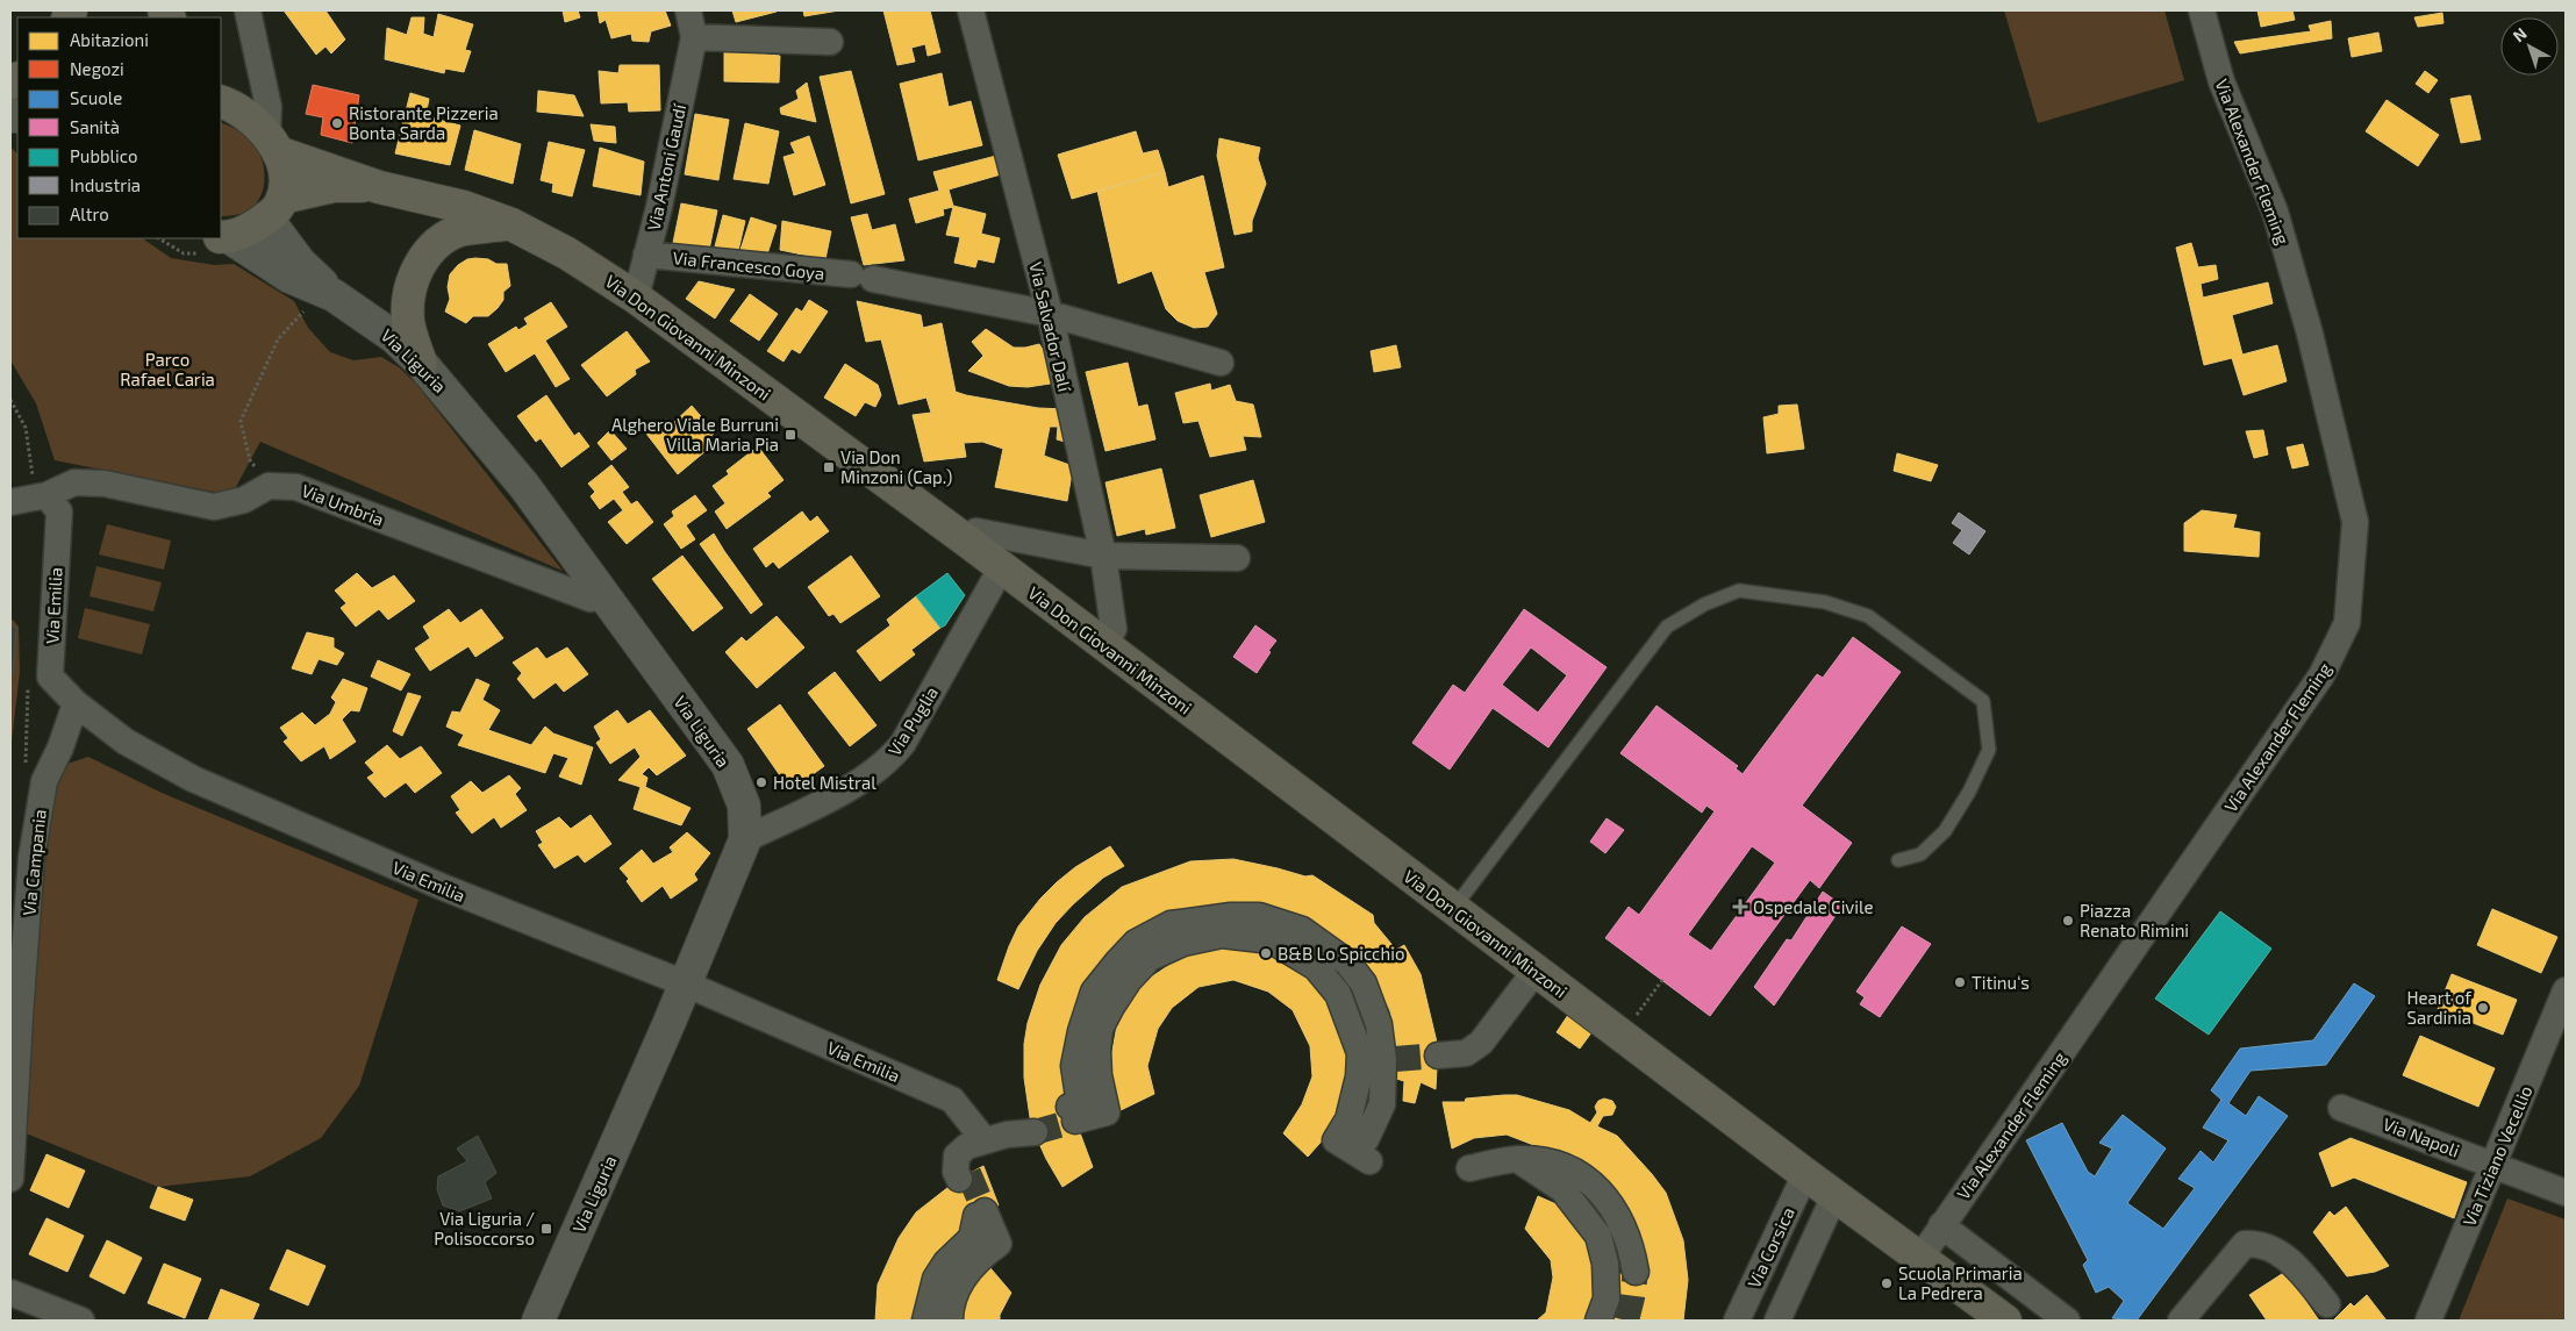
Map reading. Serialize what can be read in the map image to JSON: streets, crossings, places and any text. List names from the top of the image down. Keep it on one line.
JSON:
{"streets":{"main road":["Via Don Giovanni Minzoni"],"street":["Via Alexander Fleming","Via Antoni Gaudí","Via Francesco Goya","Via Salvador Dalí","Via Liguria","Via Umbria","Via Emilia","Via Puglia","Via Campania","Via Napoli","Via Tiziano Vecellio","Via Corsica"]},"crossings":[["Via Alexander Fleming","Via Don Giovanni Minzoni"],["Via Antoni Gaudí","Via Francesco Goya"],["Via Antoni Gaudí","Via Don Giovanni Minzoni"],["Via Francesco Goya","Via Salvador Dalí"],["Via Salvador Dalí","Via Don Giovanni Minzoni"],["Via Don Giovanni Minzoni","Via Liguria"],["Via Don Giovanni Minzoni","Via Puglia"],["Via Don Giovanni Minzoni","Via Corsica"],["Via Liguria","Via Umbria"],["Via Liguria","Via Emilia"],["Via Liguria","Via Puglia"],["Via Umbria","Via Emilia"],["Via Emilia","Via Campania"],["Via Napoli","Via Tiziano Vecellio"]],"parks":["Parco Rafael Caria"],"places":{"other":["Ristorante Pizzeria Bonta Sarda","Hotel Mistral","Piazza Renato Rimini","B&B Lo Spicchio","Titinu‘s","Heart of Sardinia","Scuola Primaria La Pedrera"],"transit":["Alghero Viale Burruni Villa Maria Pia","Via Don Minzoni (Cap.)","Via Liguria / Polisoccorso"],"health":["Ospedale Civile"]},"legend":["Abitazioni","Negozi","Scuole","Sanità","Pubblico","Industria","Altro"],"north":"top left"}
